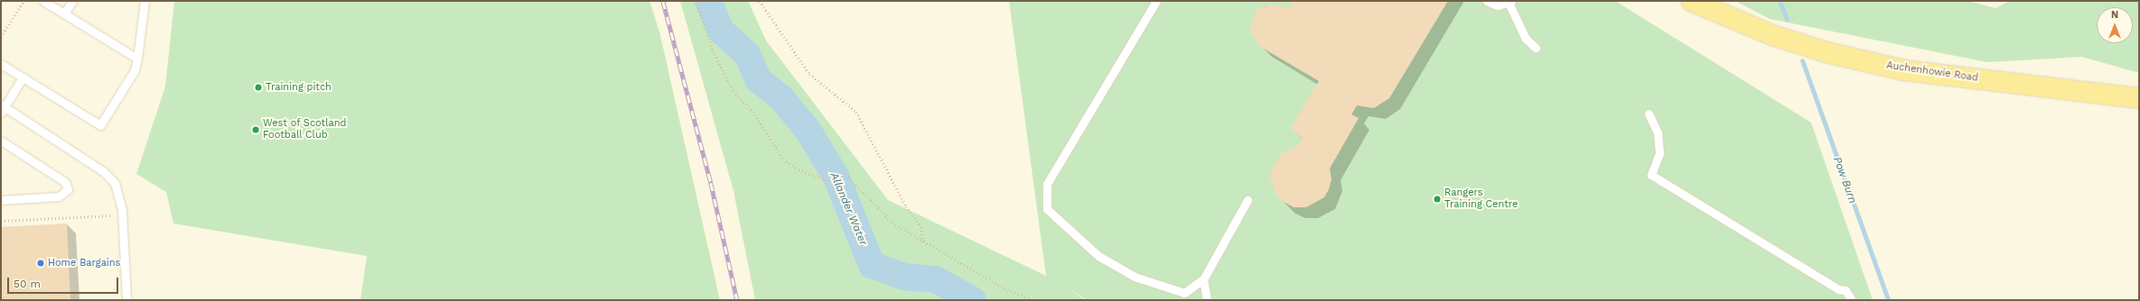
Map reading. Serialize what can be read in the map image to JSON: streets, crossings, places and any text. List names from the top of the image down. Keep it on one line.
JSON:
{"streets":{"main road":["Auchenhowie Road"]},"water":["Pow Burn","Allander Water"],"places":["Training pitch","West of Scotland Football Club","Rangers Training Centre","Home Bargains"],"scale_bar":"50 m","north":"top"}
